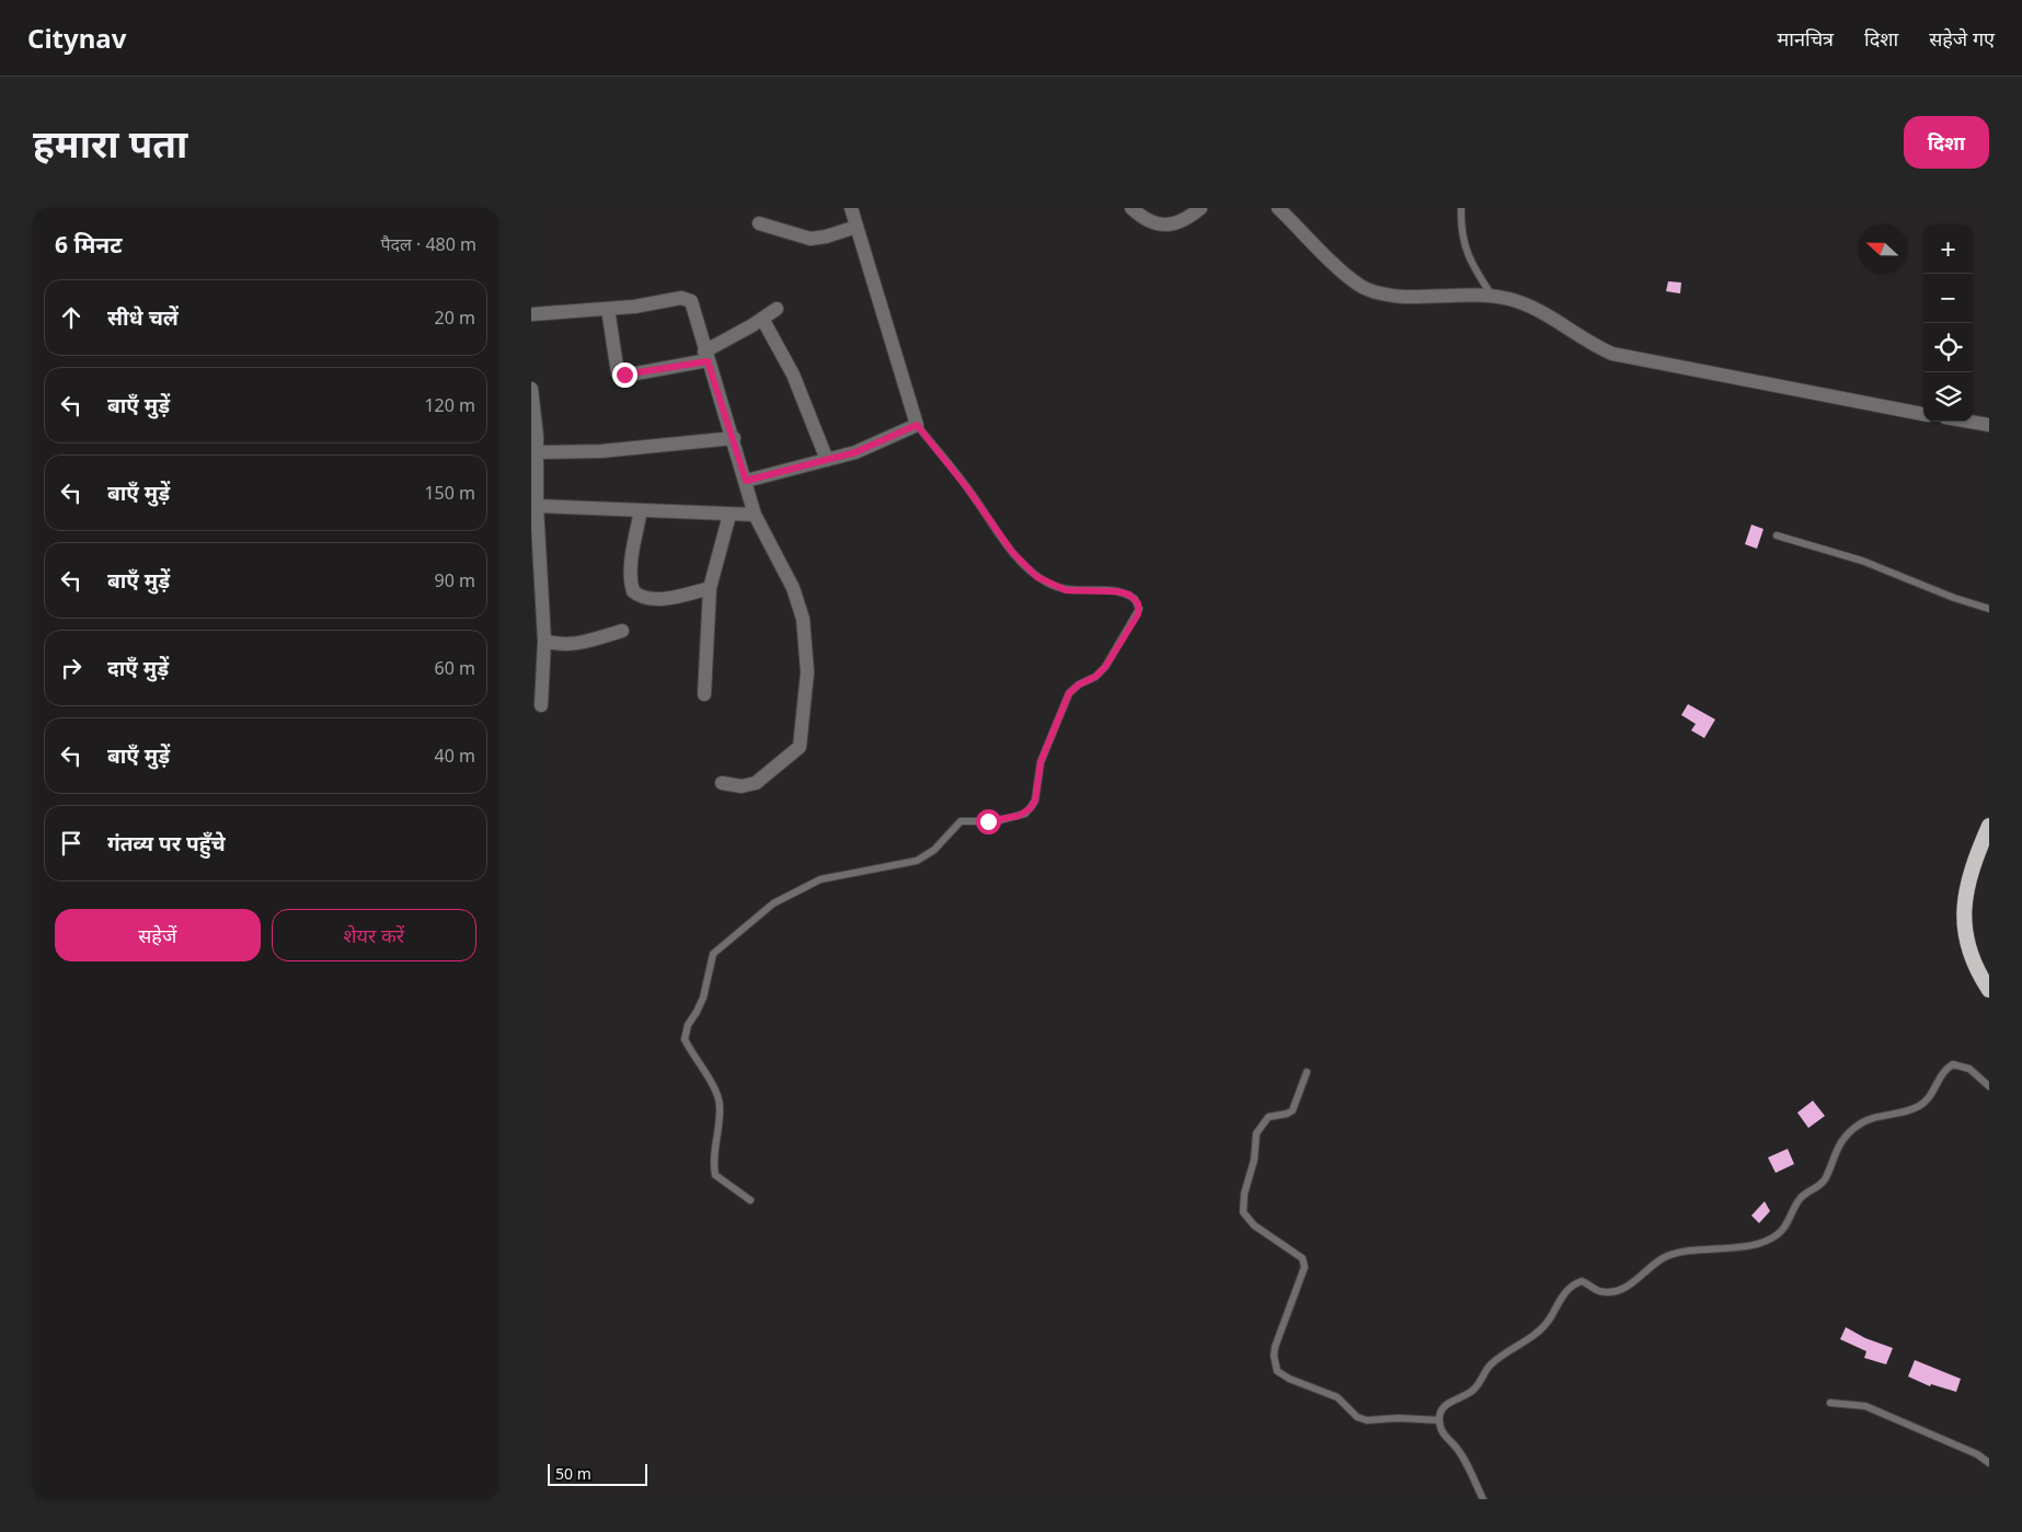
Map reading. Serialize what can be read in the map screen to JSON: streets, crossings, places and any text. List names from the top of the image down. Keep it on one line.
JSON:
{"scale_bar":"50 m","north":"left","page":{"header":"Citynav","nav":["मानचित्र","दिशा","सहेजे गए"],"buttons":["दिशा",["सहेजें","शेयर करें"]],"title":"हमारा पता","heading":["6 मिनट","पैदल · 480 m"],"map_buttons":["+","−"],"list":[["सीधे चलें","20 m"],["बाएँ मुड़ें","120 m"],["बाएँ मुड़ें","150 m"],["बाएँ मुड़ें","90 m"],["दाएँ मुड़ें","60 m"],["बाएँ मुड़ें","40 m"],"गंतव्य पर पहुँचे"],"scale":"50 m"}}
